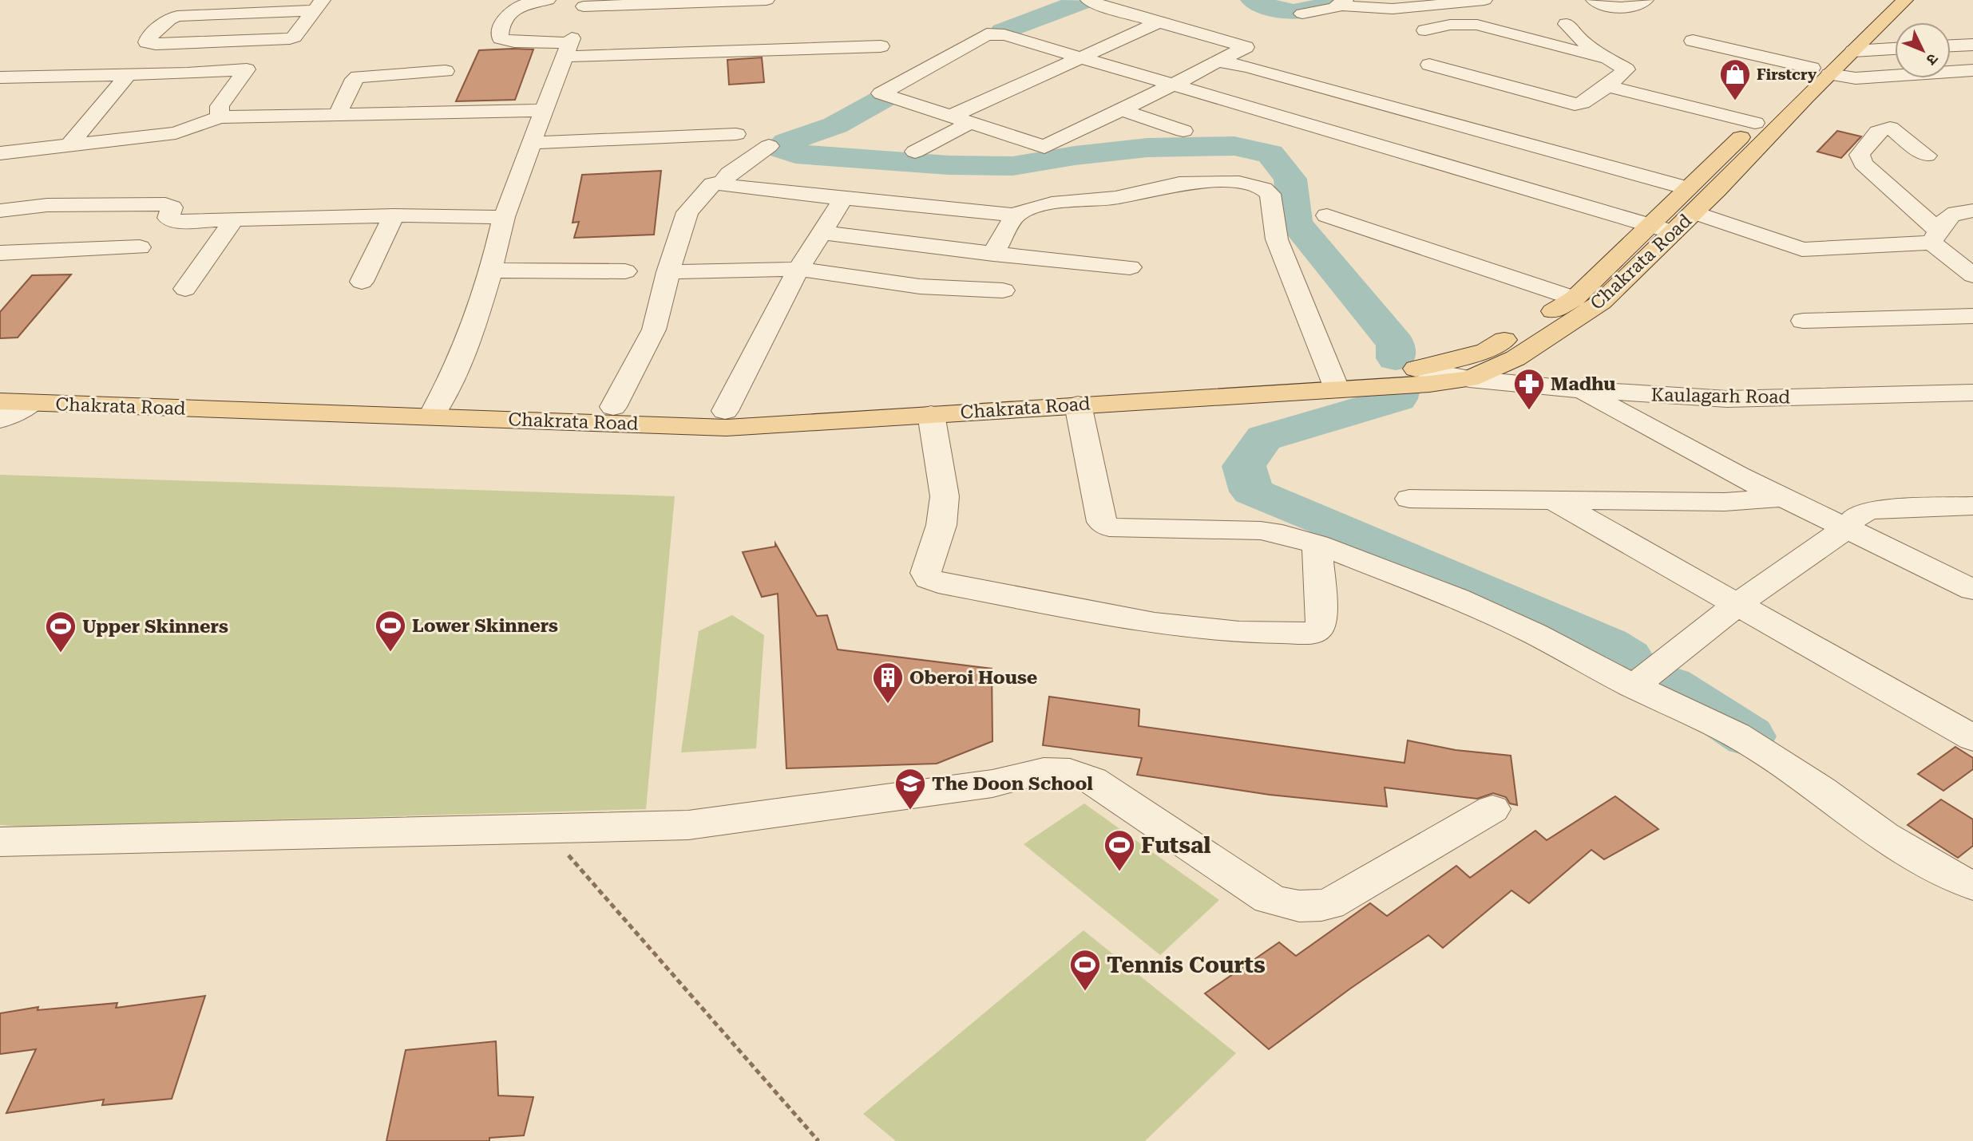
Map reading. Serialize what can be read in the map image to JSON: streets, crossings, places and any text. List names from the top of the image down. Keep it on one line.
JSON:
{"streets":{"main road":["Chakrata Road"],"street":["Kaulagarh Road"]},"crossings":[["Chakrata Road","Kaulagarh Road"]],"places":{"shop":["Firstcry"],"pharmacy":["Madhu"],"sports":["Lower Skinners","Upper Skinners","Futsal","Tennis Courts"],"building":["Oberoi House"],"school or university":["The Doon School"]},"north":"bottom right"}
